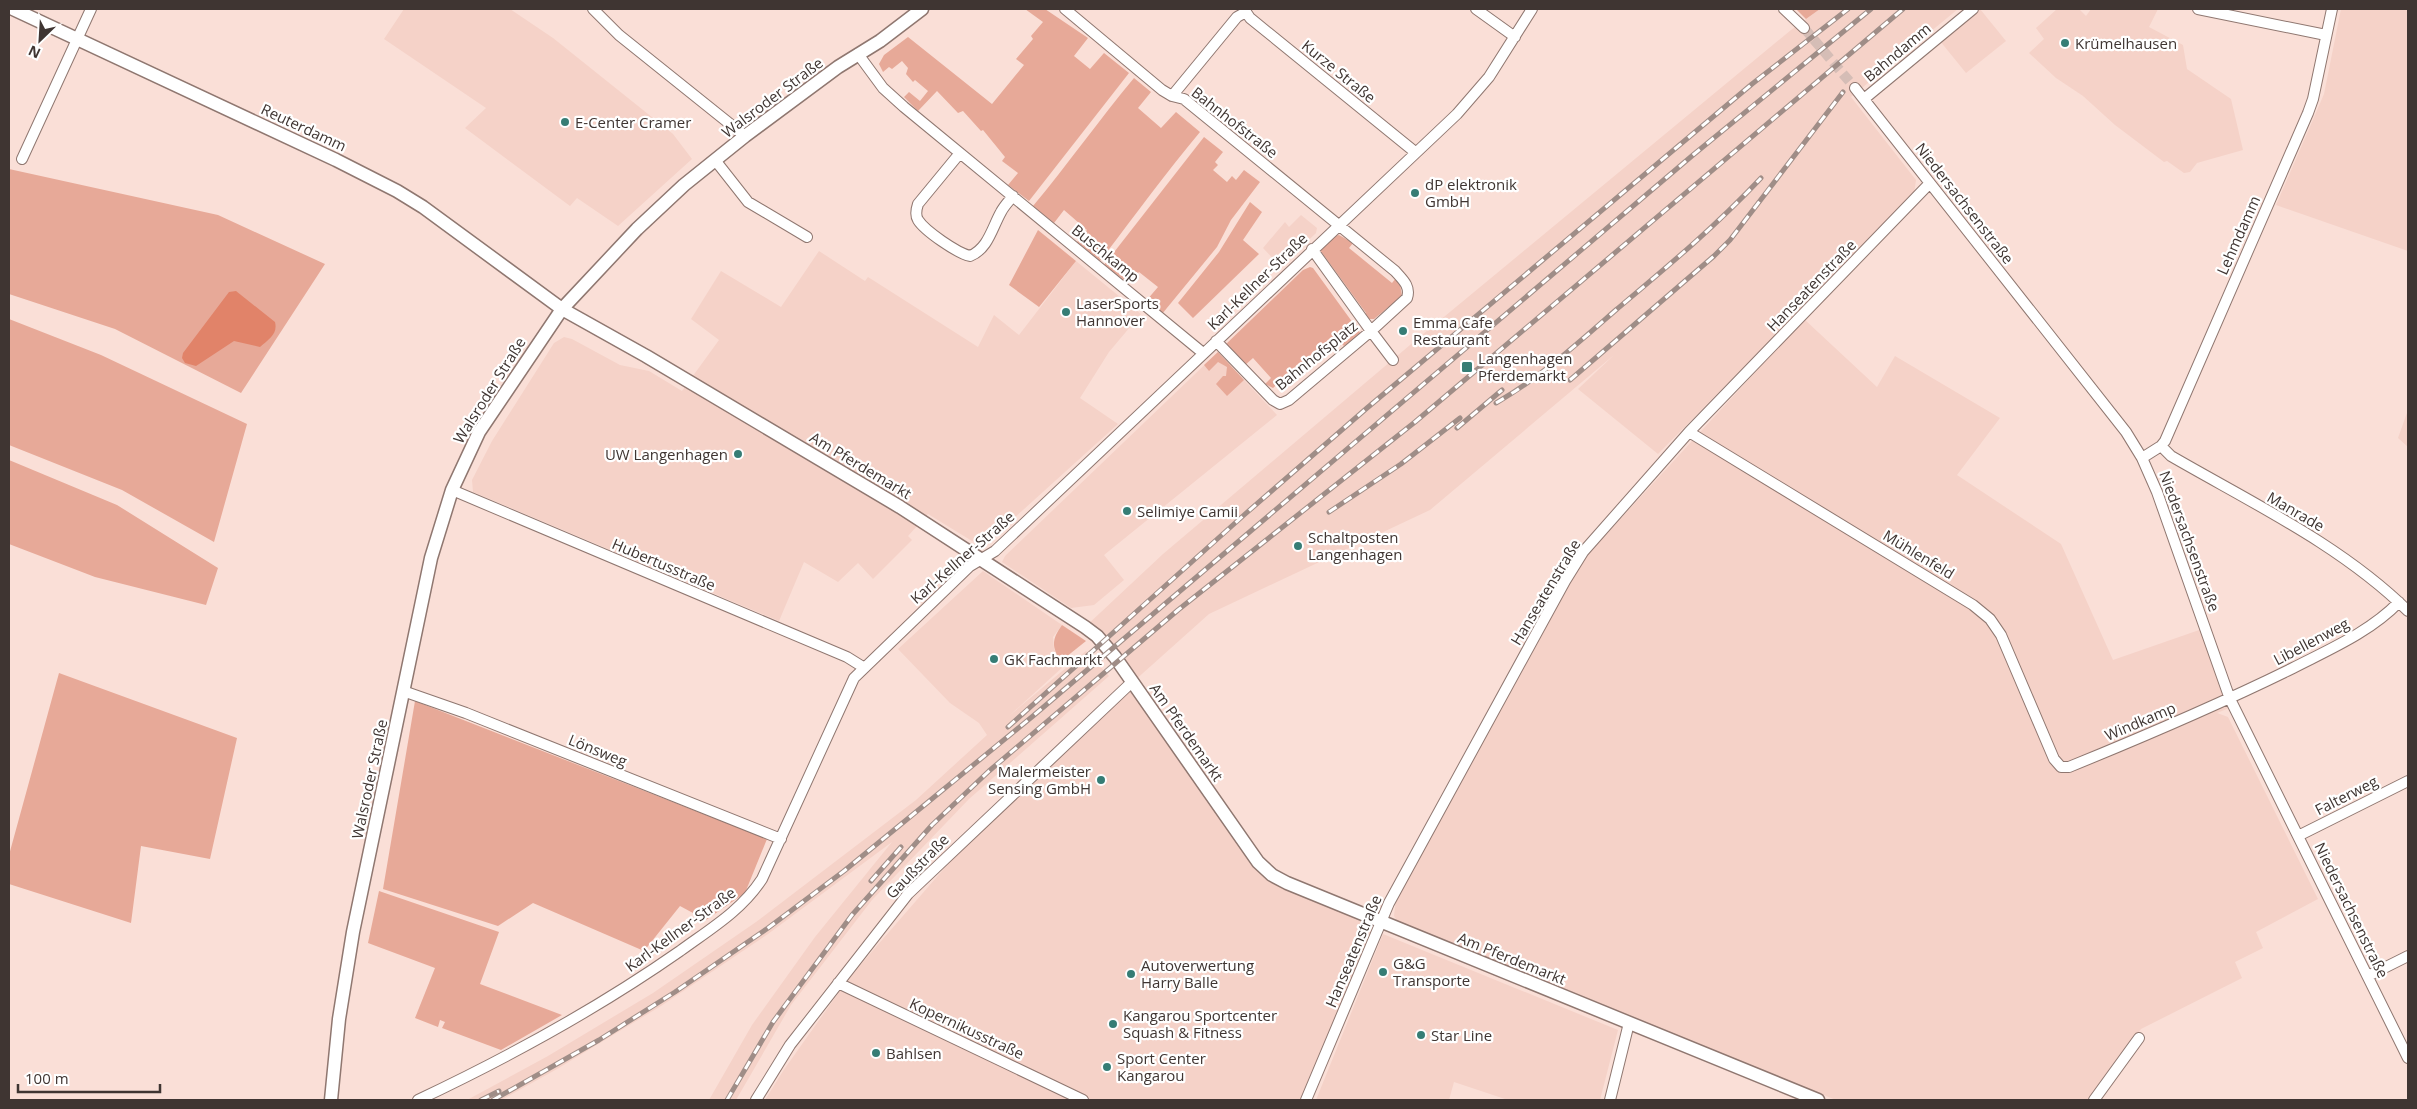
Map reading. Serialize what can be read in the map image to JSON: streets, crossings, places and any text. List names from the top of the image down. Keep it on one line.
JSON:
{"streets":{"street":["Bahndamm","Kurze Straße","Walsroder Straße","Bahnhofstraße","Reuterdamm","Niedersachsenstraße","Lehmdamm","Buschkamp","Karl-Kellner-Straße","Hanseatenstraße","Bahnhofsplatz","Am Pferdemarkt","Manrade","Mühlenfeld","Hubertusstraße","Libellenweg","Windkamp","Lönsweg","Falterweg","Gaußstraße","Kopernikusstraße"]},"crossings":[["Bahndamm","Niedersachsenstraße"],["Kurze Straße","Karl-Kellner-Straße"],["Walsroder Straße","Reuterdamm"],["Walsroder Straße","Buschkamp"],["Walsroder Straße","Am Pferdemarkt"],["Walsroder Straße","Hubertusstraße"],["Walsroder Straße","Lönsweg"],["Bahnhofstraße","Karl-Kellner-Straße"],["Bahnhofstraße","Bahnhofsplatz"],["Reuterdamm","Am Pferdemarkt"],["Niedersachsenstraße","Hanseatenstraße"],["Niedersachsenstraße","Libellenweg"],["Niedersachsenstraße","Windkamp"],["Niedersachsenstraße","Falterweg"],["Lehmdamm","Manrade"],["Buschkamp","Karl-Kellner-Straße"],["Karl-Kellner-Straße","Bahnhofsplatz"],["Karl-Kellner-Straße","Am Pferdemarkt"],["Karl-Kellner-Straße","Hubertusstraße"],["Karl-Kellner-Straße","Lönsweg"],["Hanseatenstraße","Am Pferdemarkt"],["Hanseatenstraße","Mühlenfeld"],["Am Pferdemarkt","Gaußstraße"],["Manrade","Libellenweg"],["Mühlenfeld","Windkamp"],["Libellenweg","Windkamp"],["Gaußstraße","Kopernikusstraße"]],"places":{"other":["Krümelhausen","E-Center Cramer","dP elektronik GmbH","LaserSports Hannover","Emma Cafe Restaurant","UW Langenhagen","Selimiye Camii","Schaltposten Langenhagen","GK Fachmarkt","Malermeister Sensing GmbH","G&G Transporte","Autoverwertung Harry Balle","Kangarou Sportcenter Squash & Fitness","Star Line","Bahlsen","Sport Center Kangarou"],"transit":["Langenhagen Pferdemarkt"]},"scale_bar":"100 m","north":"bottom left"}
